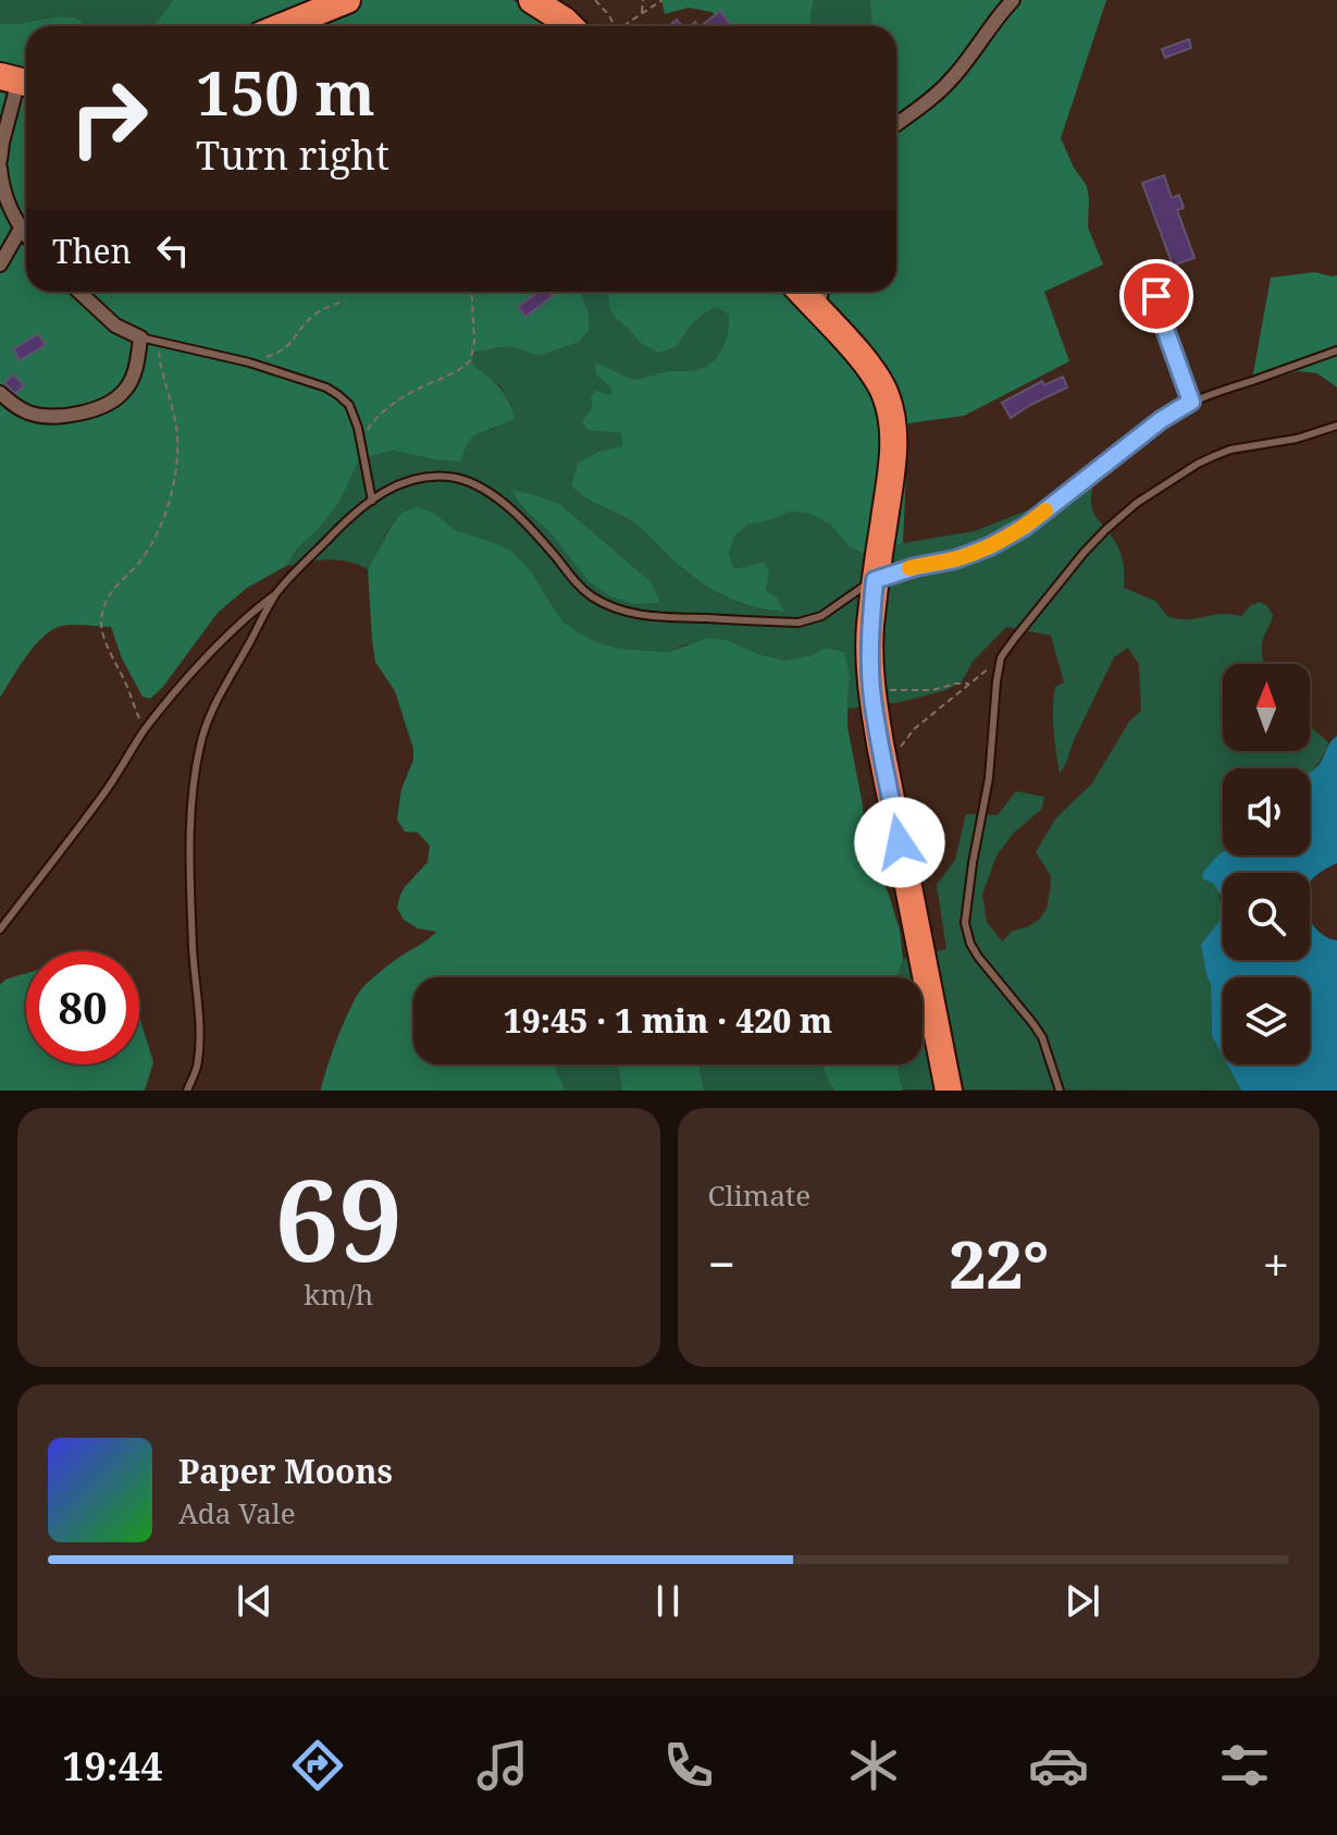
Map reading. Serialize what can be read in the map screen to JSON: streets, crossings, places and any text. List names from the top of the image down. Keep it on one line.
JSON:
{"north":"top","page":{"turn":["150 m","Turn right"],"then":"Then","limit":"80","trip":"19:45 · 1 min · 420 m","tile":[["69","km/h"],"Climate"],"heat":["−","22°","+"],"song":["Paper Moons","Ada Vale"],"tabs":"19:44"}}
